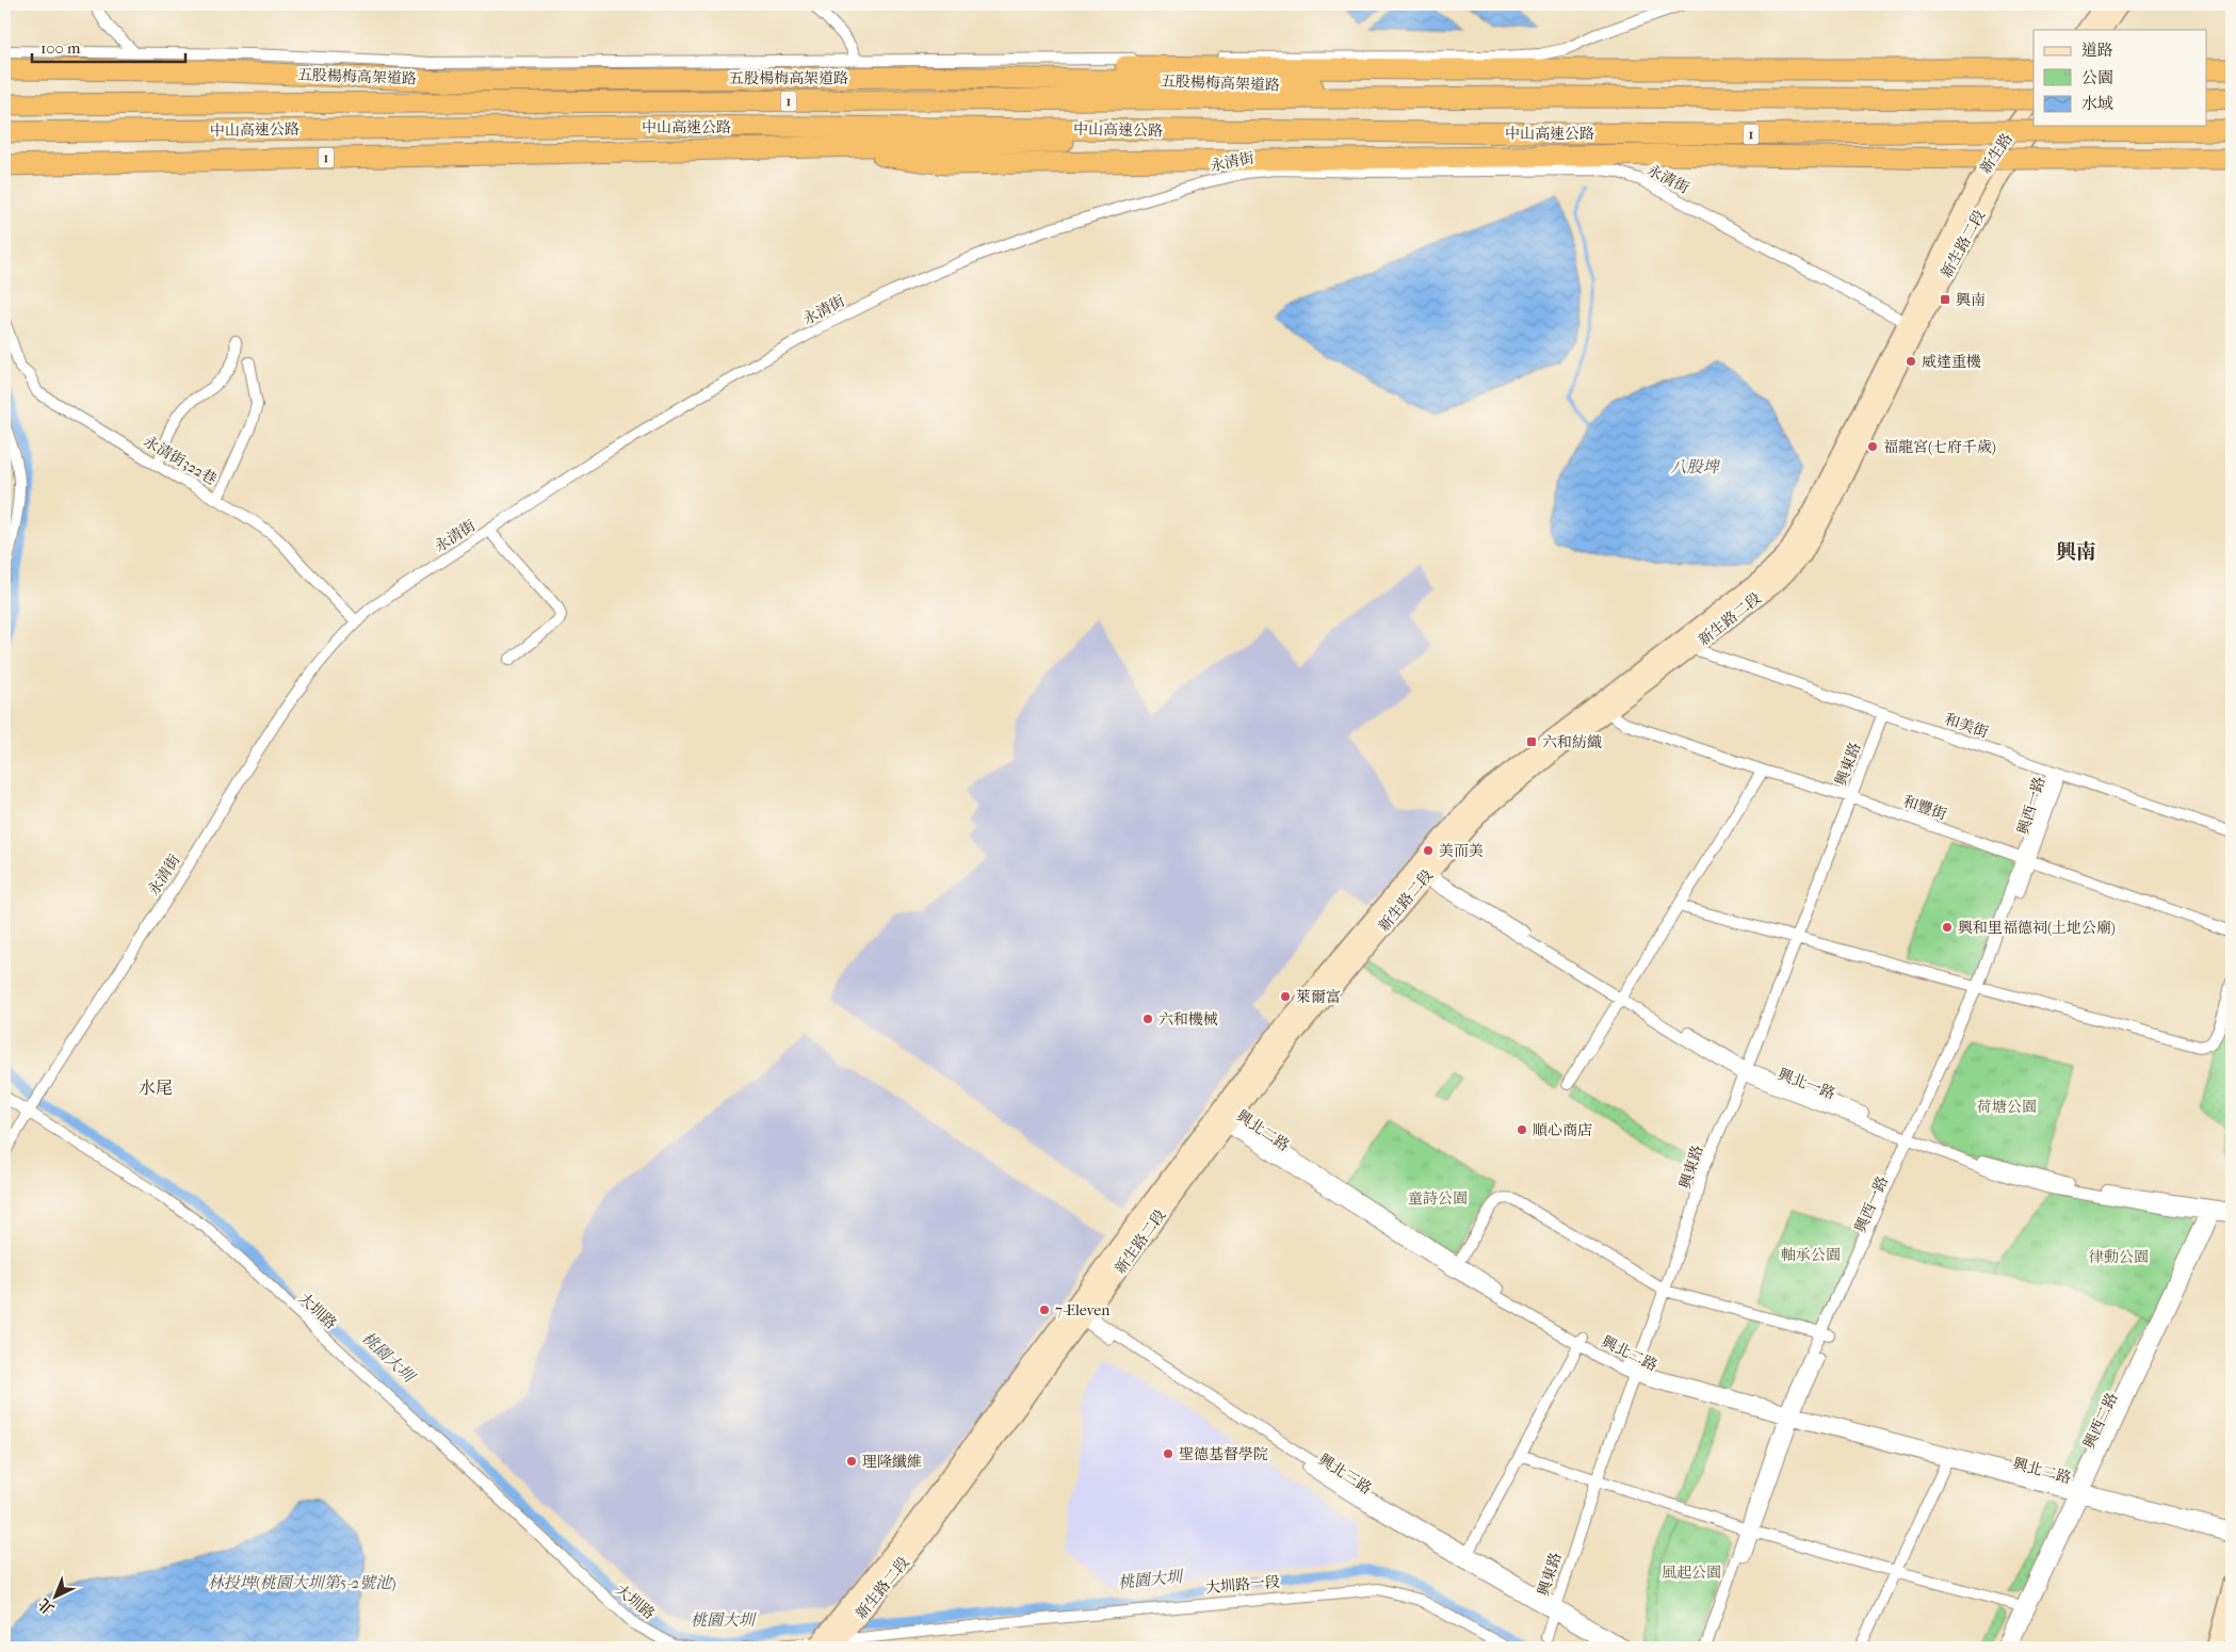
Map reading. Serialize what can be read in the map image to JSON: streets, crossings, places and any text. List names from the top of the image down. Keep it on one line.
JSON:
{"streets":{"highway":["五股楊梅高架道路","1","中山高速公路"],"main road":["新生路","新生路二段"],"street":["永清街","永清街322巷","和美街","興東路","興西一路","和豐街","興北二路","大圳路","興北三路","大圳路一段"]},"crossings":[["五股楊梅高架道路","中山高速公路"],["1","中山高速公路"],["中山高速公路","新生路"],["新生路","新生路二段"],["永清街","新生路二段"],["永清街","永清街322巷"],["永清街","大圳路"],["新生路二段","和美街"],["新生路二段","和豐街"],["新生路二段","興北二路"],["新生路二段","興北三路"],["新生路二段","大圳路一段"],["和美街","興東路"],["和美街","興西一路"],["興東路","和豐街"],["興東路","興北二路"],["興東路","興北三路"],["興西一路","和豐街"]],"districts":["興南","水尾"],"water":["八股埤","桃園大圳","林投埤(桃園大圳第5-2號池)"],"parks":["荷塘公園","童詩公園","軸承公園","律動公園","風起公園"],"places":{"transit":["興南","六和紡織"],"other":["威達重機","福龍宮(七府千歲)","美而美","興和里福德祠(土地公廟)","萊爾富","六和機械","順心商店","7-Eleven","聖德基督學院","理隆纖維"]},"legend":["道路","公園","水域"],"scale_bar":"100 m","north":"bottom left"}
